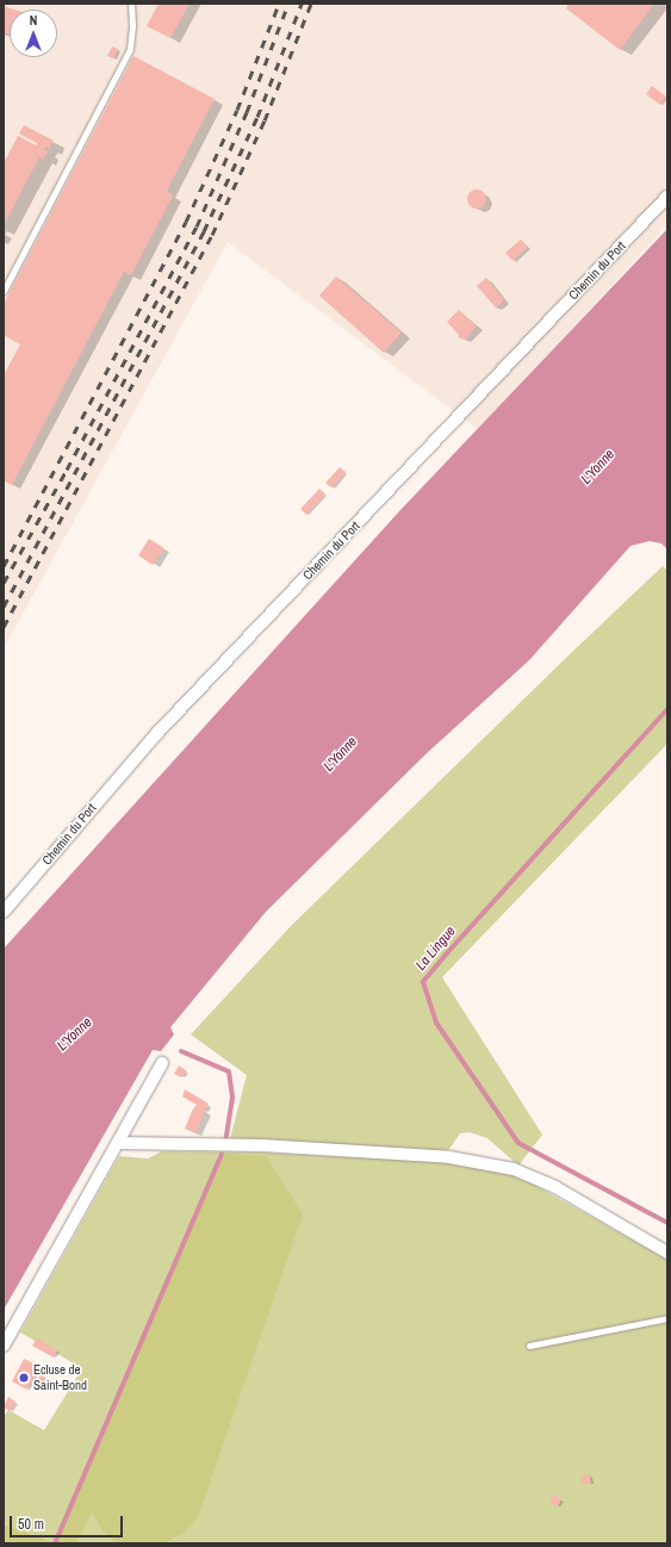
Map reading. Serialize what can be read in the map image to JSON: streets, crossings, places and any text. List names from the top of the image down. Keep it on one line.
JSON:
{"streets":{"street":["Chemin du Port"]},"water":["L'Yonne","La Lingue"],"places":["Ecluse de Saint-Bond"],"scale_bar":"50 m","north":"top"}
